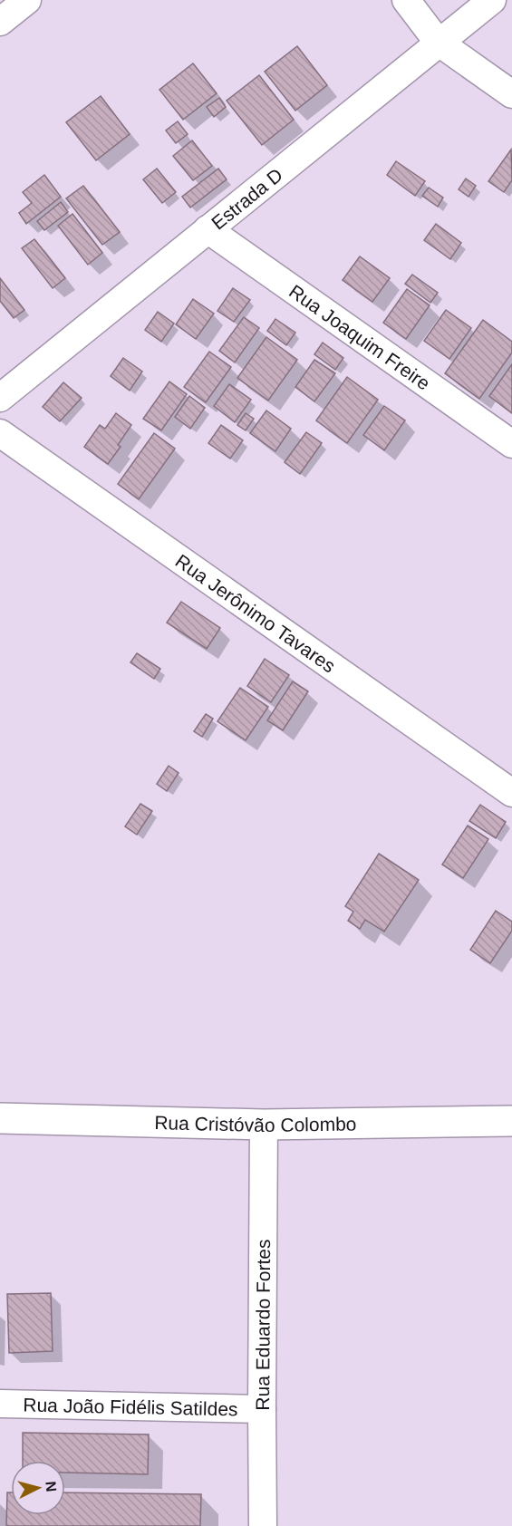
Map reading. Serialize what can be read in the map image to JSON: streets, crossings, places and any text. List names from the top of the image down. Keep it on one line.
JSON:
{"streets":{"street":["Estrada D","Rua Joaquim Freire","Rua Jerônimo Tavares","Rua Cristóvão Colombo","Rua Eduardo Fortes","Rua João Fidélis Satildes"]},"crossings":[["Estrada D","Rua Joaquim Freire"],["Rua Cristóvão Colombo","Rua Eduardo Fortes"],["Rua Eduardo Fortes","Rua João Fidélis Satildes"]],"north":"right"}
